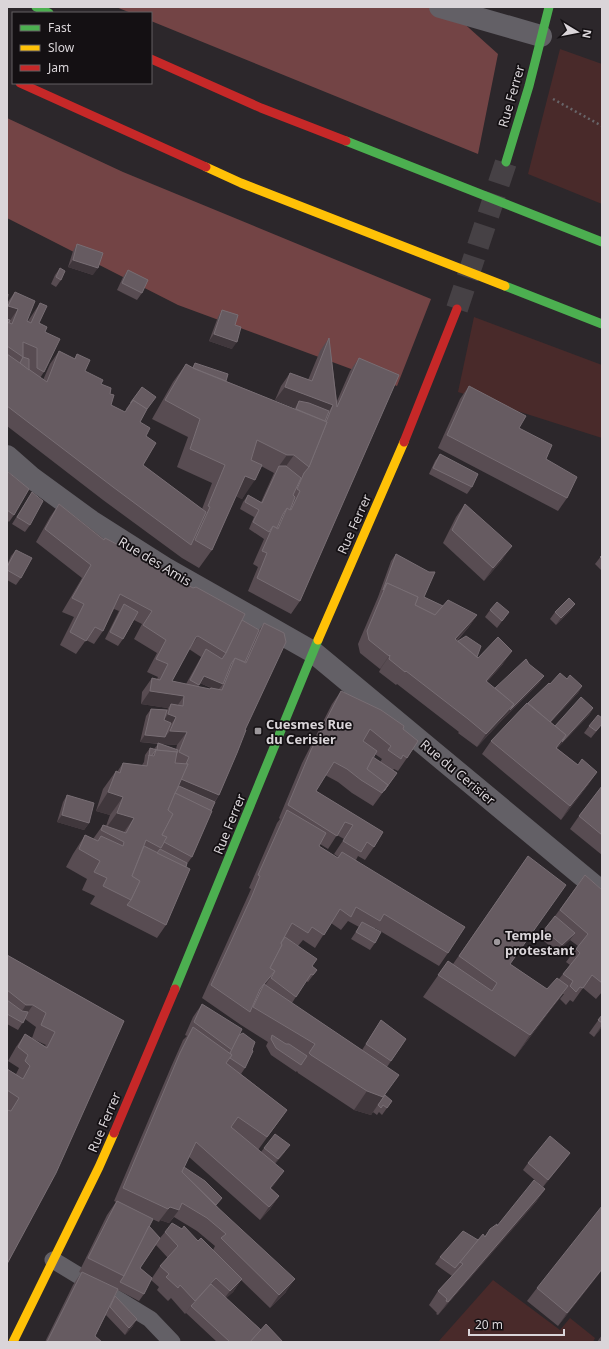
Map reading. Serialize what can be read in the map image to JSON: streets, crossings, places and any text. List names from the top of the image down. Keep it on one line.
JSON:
{"streets":{"main road":["Rue Ferrer"],"street":["Rue des Amis","Rue du Cerisier"]},"crossings":[["Rue Ferrer","Rue des Amis"],["Rue Ferrer","Rue du Cerisier"],["Rue des Amis","Rue du Cerisier"]],"places":{"transit":["Cuesmes Rue du Cerisier"],"other":["Temple protestant"]},"legend":["Fast","Slow","Jam"],"scale_bar":"20 m","north":"right"}
